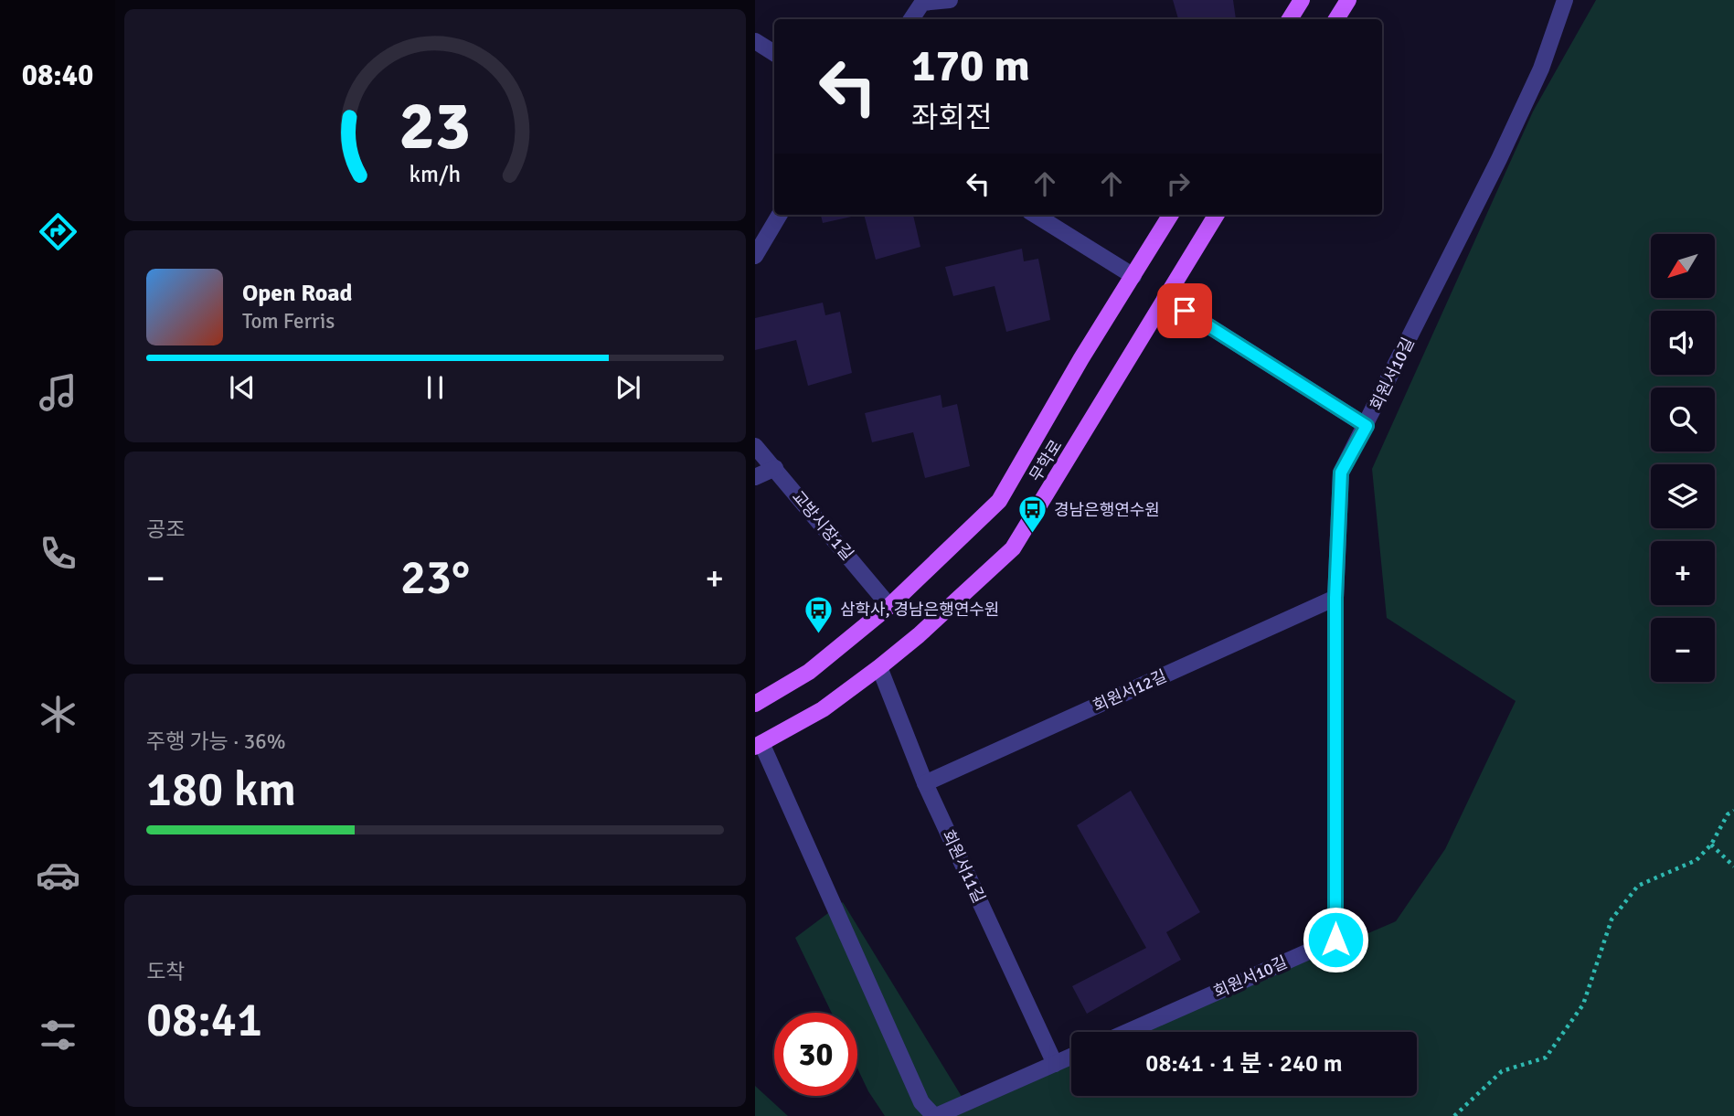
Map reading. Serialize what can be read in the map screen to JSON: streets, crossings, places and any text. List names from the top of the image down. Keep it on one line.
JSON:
{"streets":{"main road":["무학로"],"street":["회원서10길","교방시장1길","회원서12길","회원서11길"]},"crossings":[["회원서10길","회원서12길"],["무학로","교방시장1길"],["무학로","회원서11길"],["회원서12길","회원서11길"]],"places":{"bus stop":["경남은행연수원","삼학사, 경남은행연수원"]},"north":"bottom left","page":{"tabs":"08:40","turn":["170 m","좌회전"],"map_buttons":["+","−"],"song":["Open Road","Tom Ferris"],"tile":["공조",["주행 가능 · 36%","180 km"],["도착","08:41"]],"heat":["−","23°","+"],"limit":"30","trip":"08:41 · 1 분 · 240 m","gauge":["23","km/h"]}}
